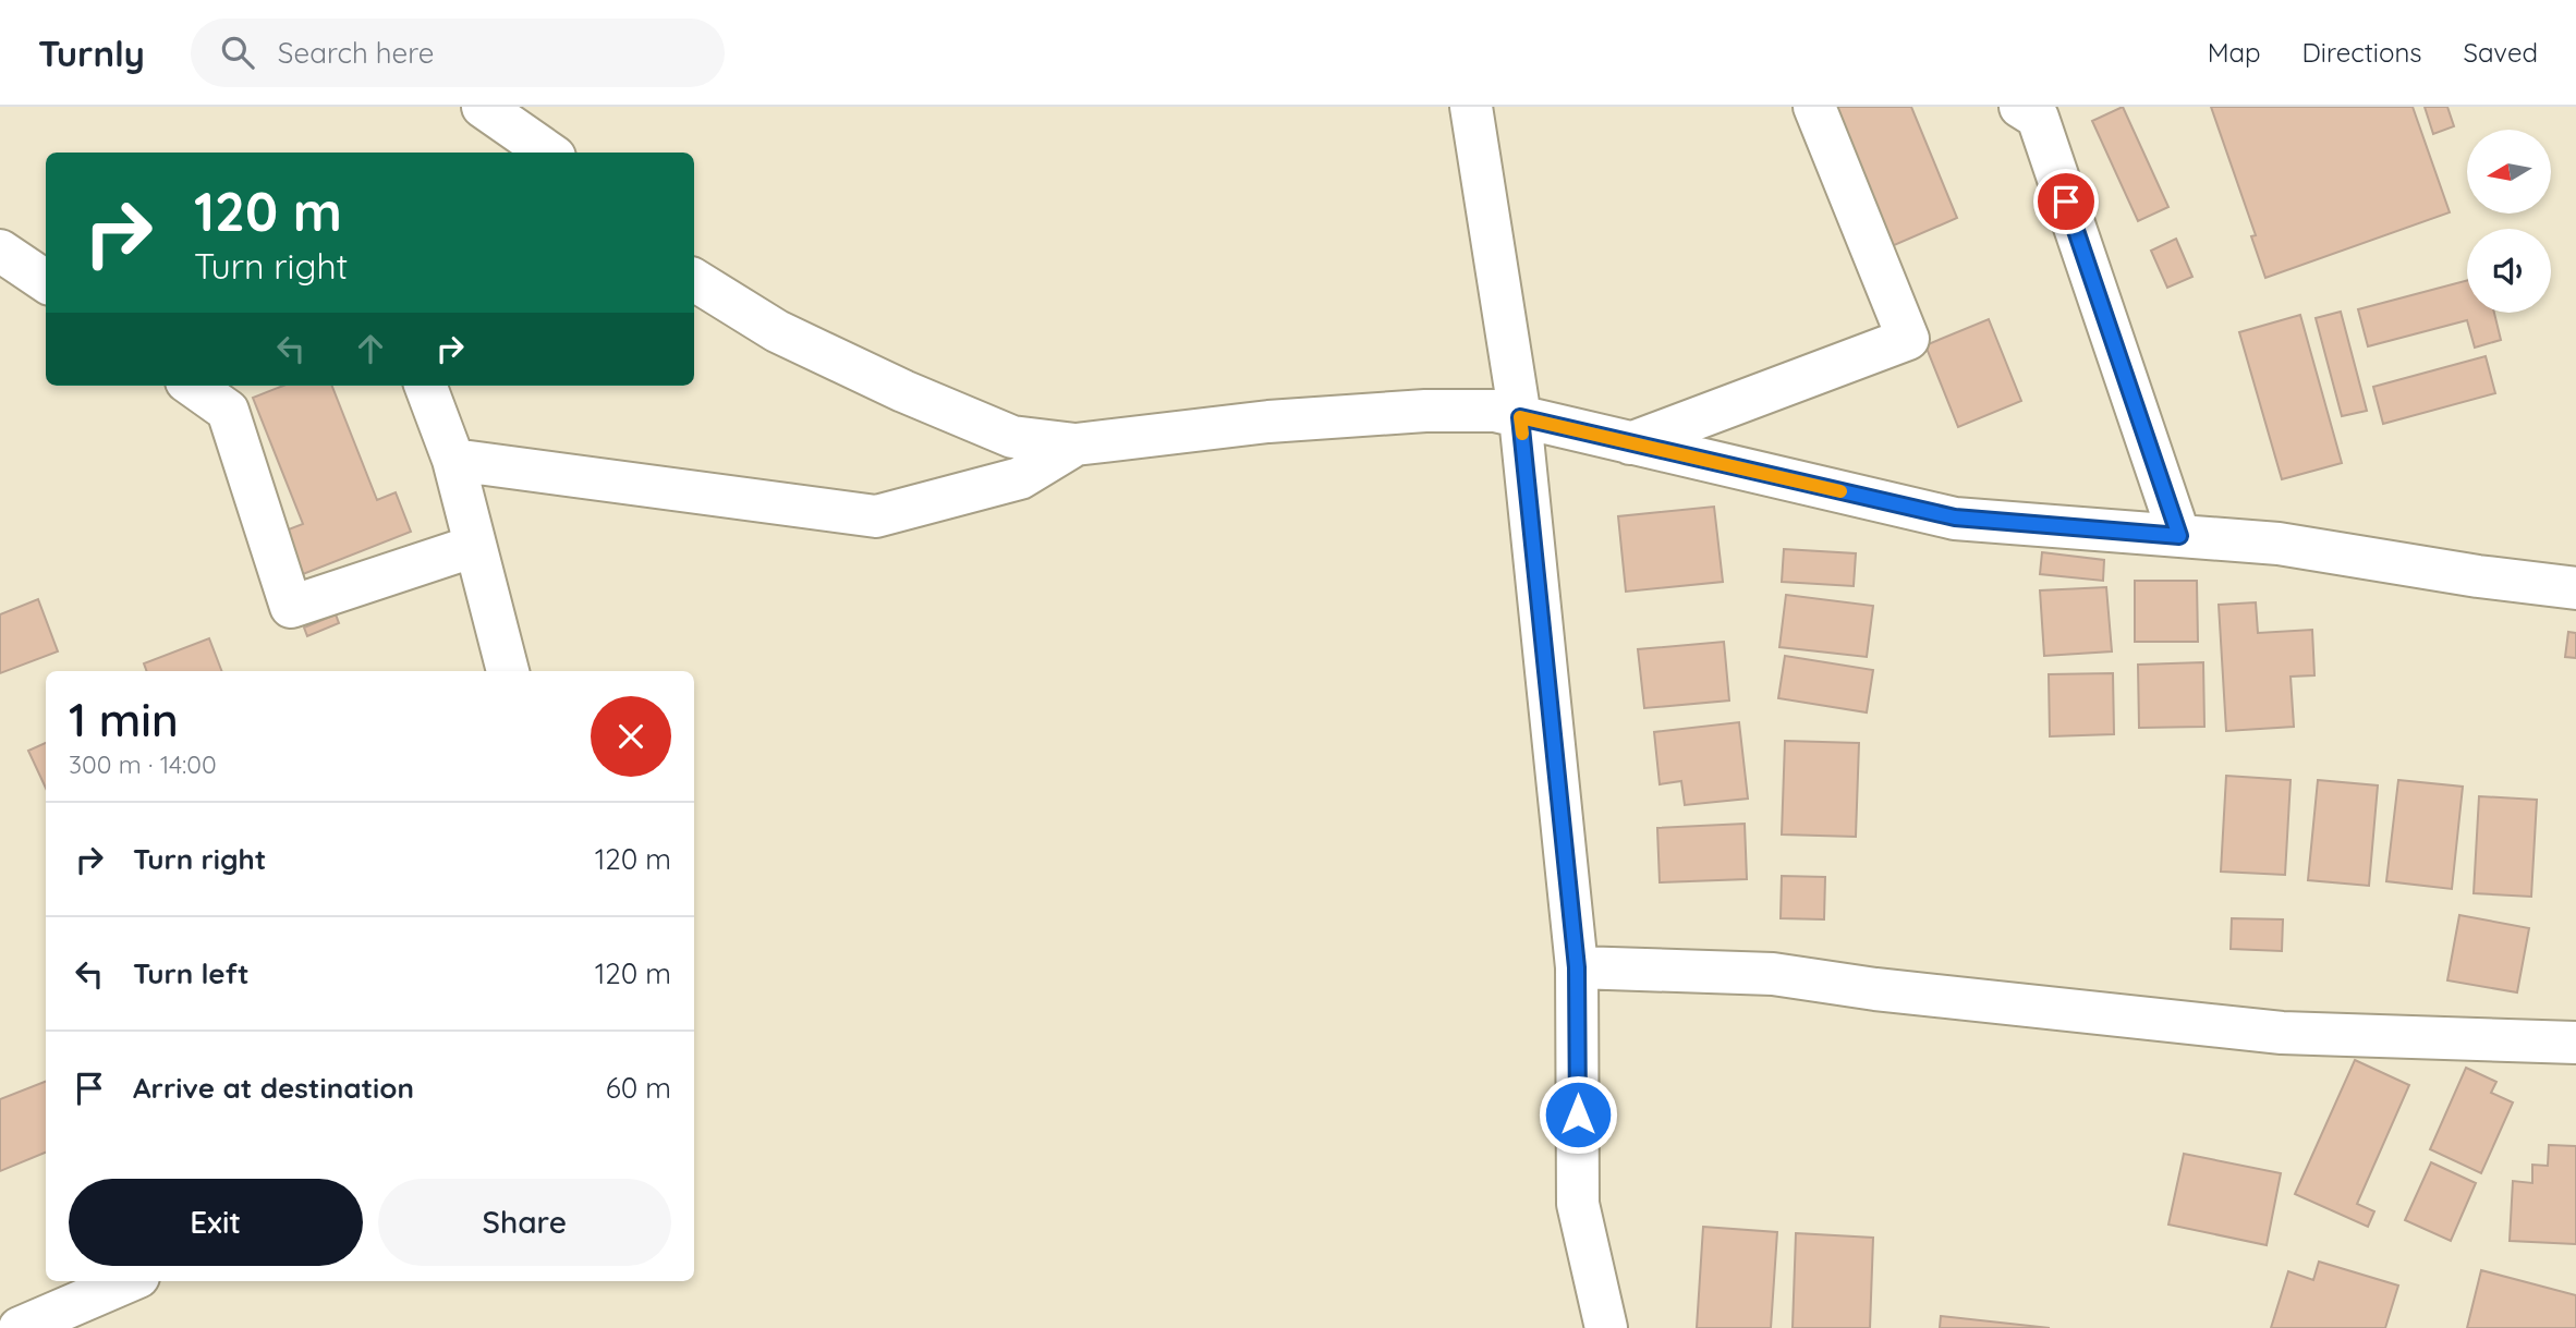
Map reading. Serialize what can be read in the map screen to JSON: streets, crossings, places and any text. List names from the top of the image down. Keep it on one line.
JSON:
{"north":"left","page":{"header":"Turnly","search":"Search here","nav":["Map","Directions","Saved"],"turn":["120 m","Turn right"],"heading":["1 min","300 m · 14:00"],"list":[{"name":"Turn right","value":"120 m"},{"name":"Turn left","value":"120 m"},{"name":"Arrive at destination","value":"60 m"}],"buttons":["Exit","Share"]}}
